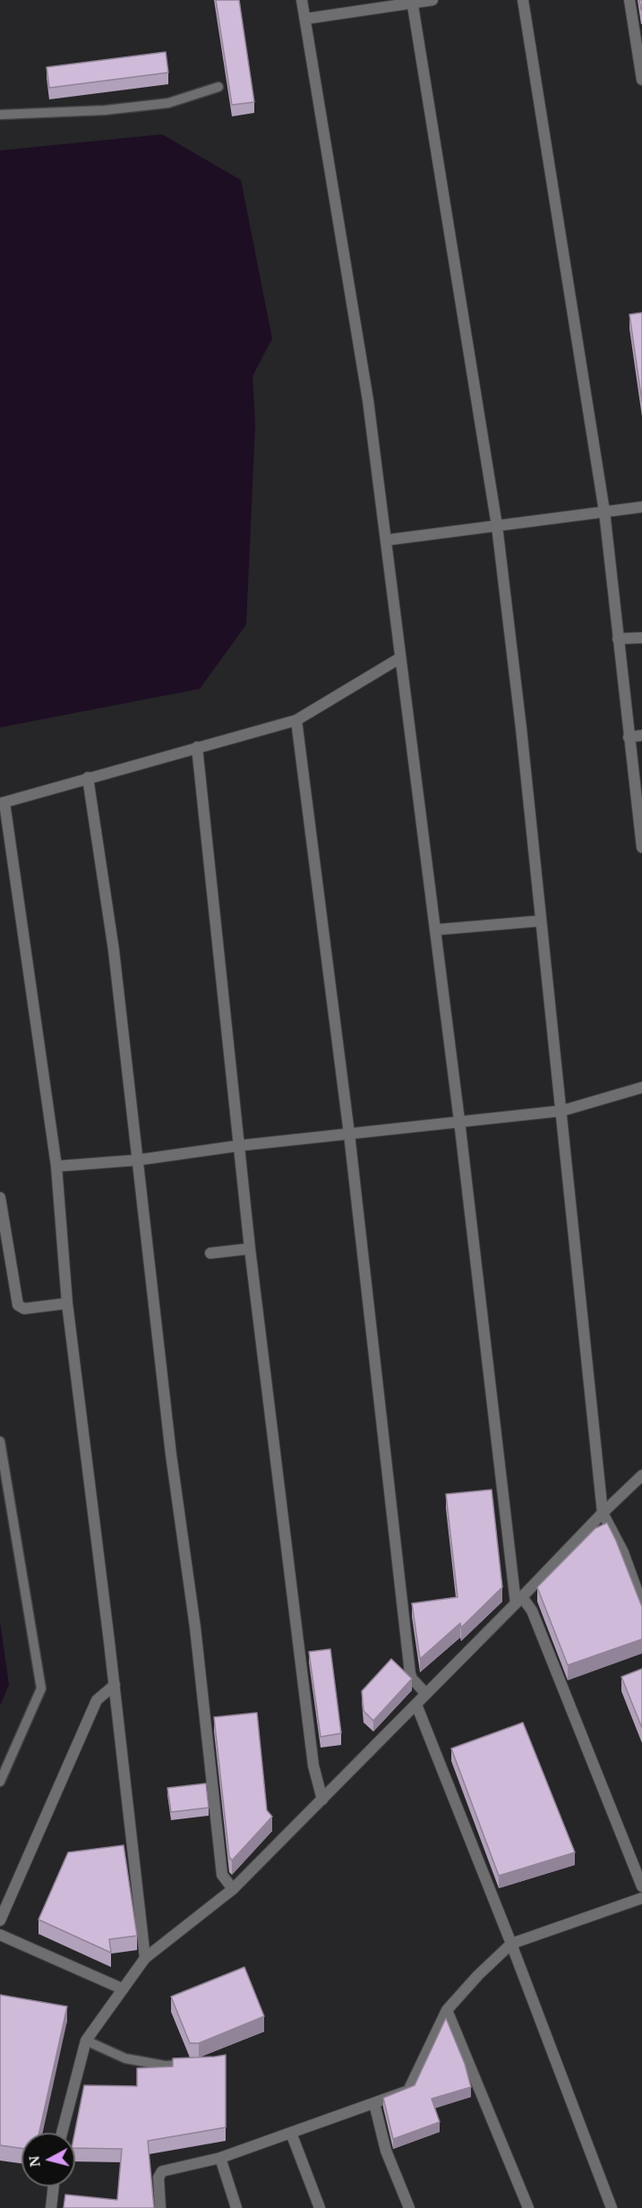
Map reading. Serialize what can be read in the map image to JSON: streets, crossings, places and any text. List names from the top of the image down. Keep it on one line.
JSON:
{"north":"left"}
